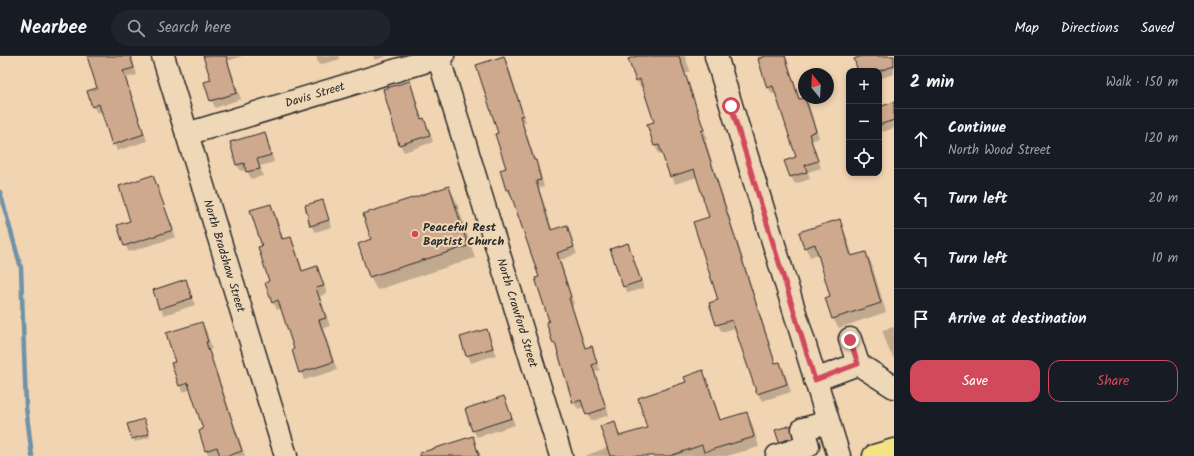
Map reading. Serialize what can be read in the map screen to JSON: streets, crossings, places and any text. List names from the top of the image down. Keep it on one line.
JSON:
{"streets":{"street":["Davis Street","North Bradshaw Street","North Crawford Street"]},"crossings":[["Davis Street","North Bradshaw Street"],["Davis Street","North Crawford Street"]],"places":["Peaceful Rest Baptist Church"],"north":"top","page":{"header":"Nearbee","search":"Search here","nav":["Map","Directions","Saved"],"heading":["2 min","Walk · 150 m"],"map_buttons":["+","−"],"list":[["Continue","North Wood Street","120 m"],["Turn left","20 m"],["Turn left","10 m"],"Arrive at destination"],"buttons":["Save","Share"]}}
